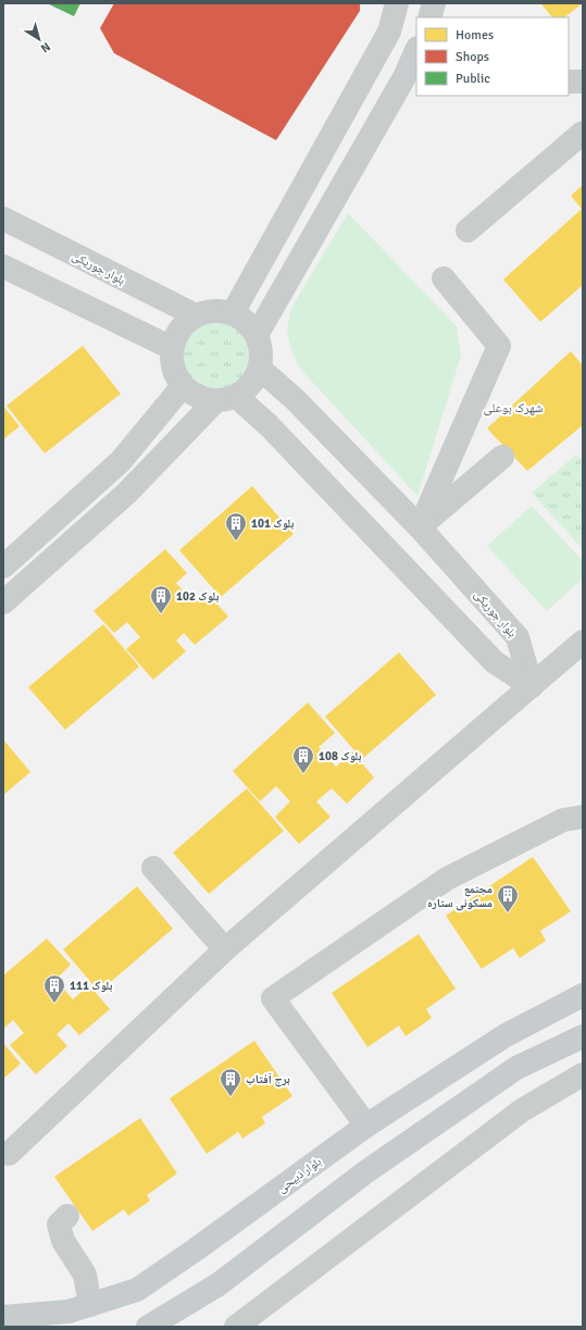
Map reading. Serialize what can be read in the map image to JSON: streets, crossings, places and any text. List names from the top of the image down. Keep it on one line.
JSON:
{"streets":{"main road":["بلوار ذبیحی"],"street":["بلوار جوریکی"]},"districts":["شهرک بوعلی"],"places":{"building":["بلوک 101","بلوک 102","بلوک 108","مجتمع مسکونی ستاره","بلوک 111","برج آفتاب"]},"legend":["Homes","Shops","Public"],"north":"bottom right"}
